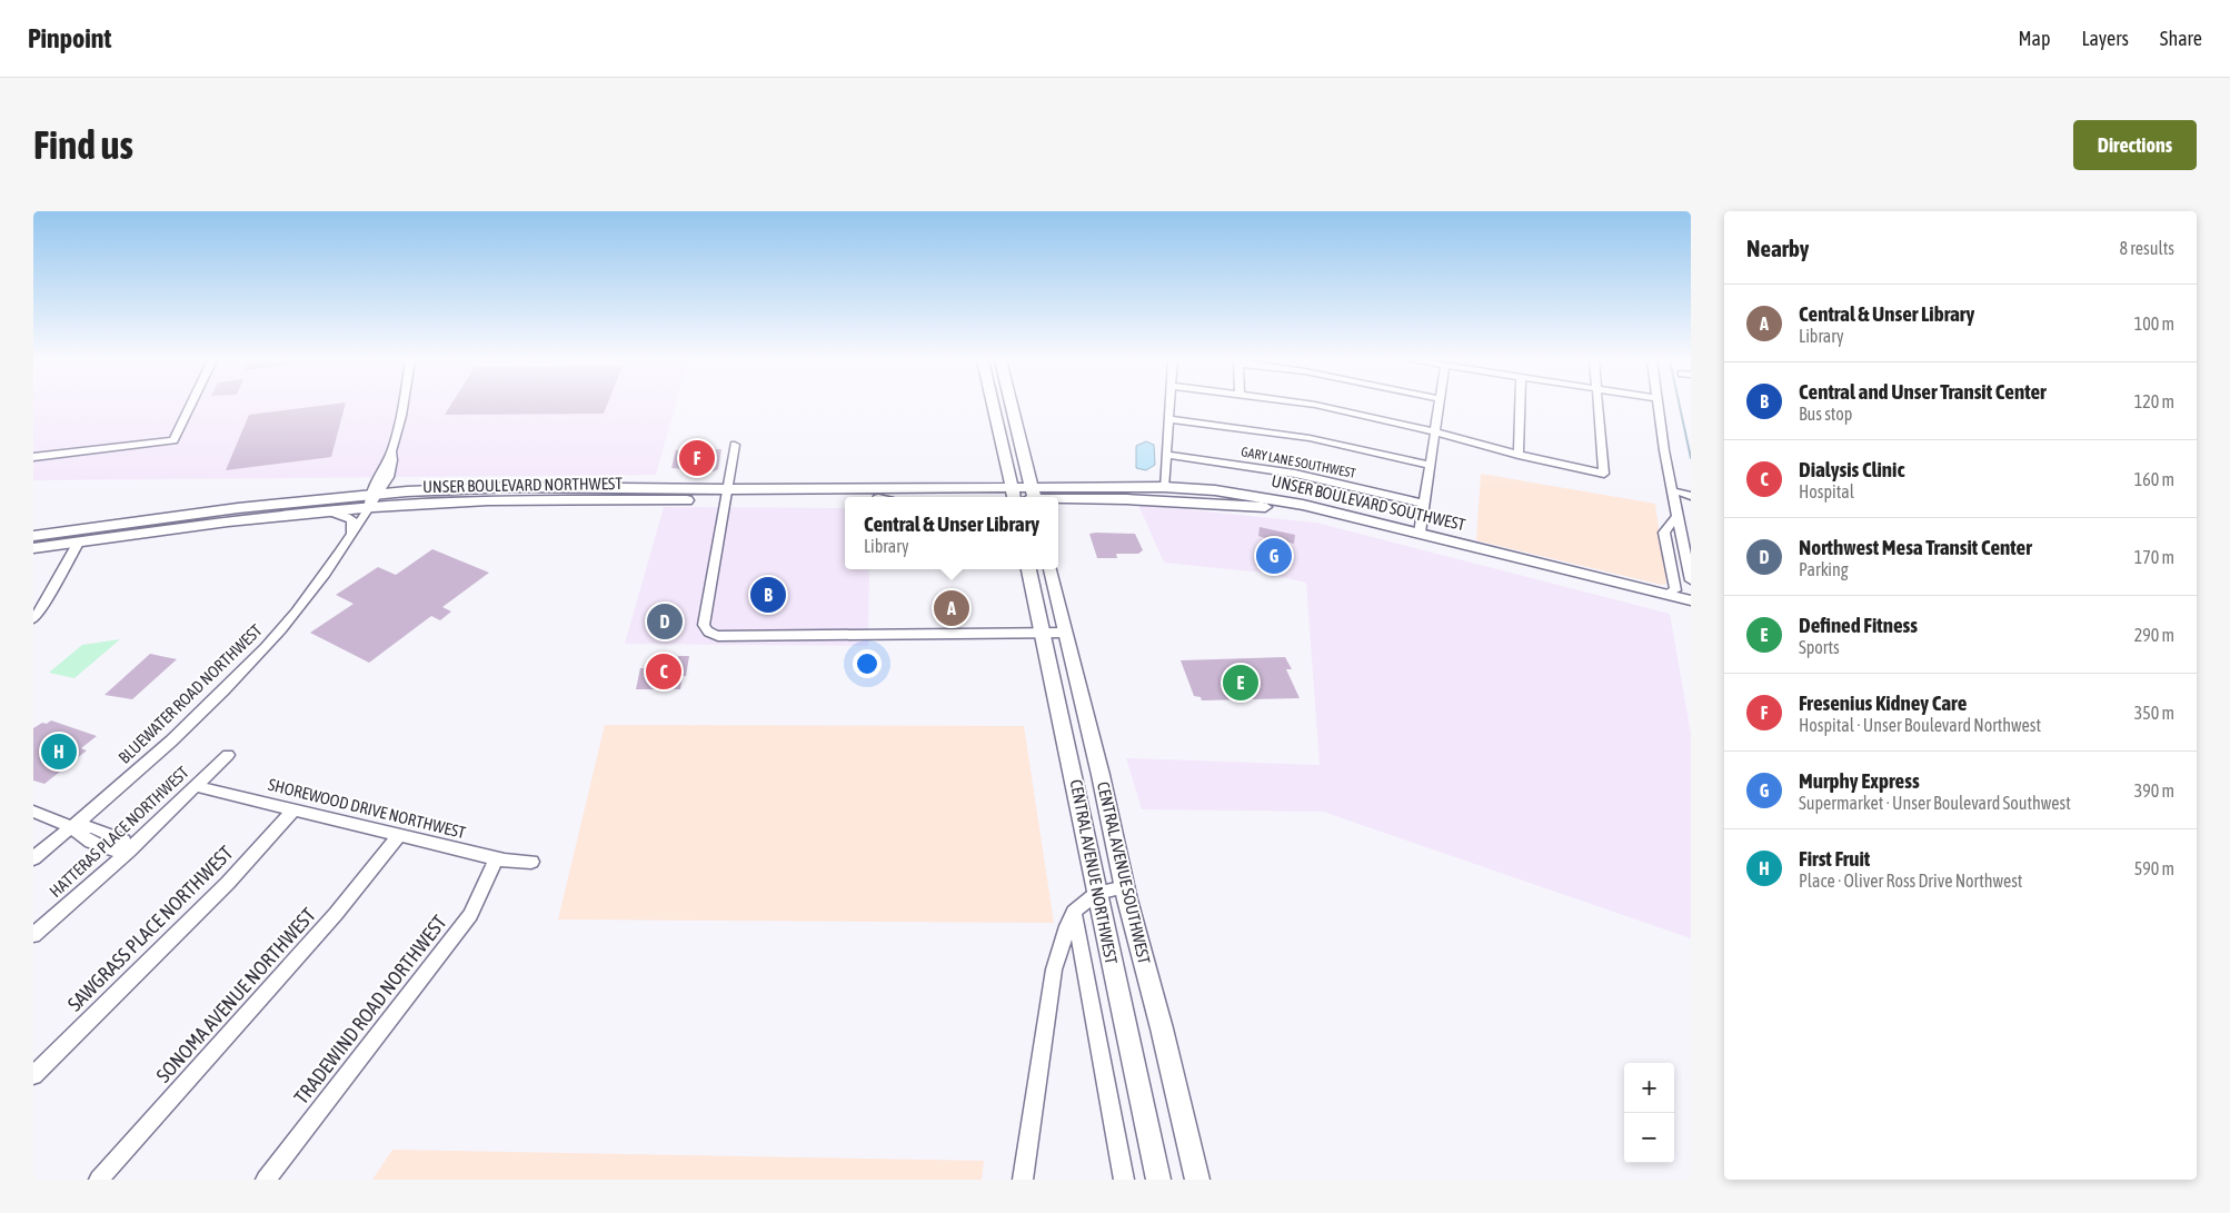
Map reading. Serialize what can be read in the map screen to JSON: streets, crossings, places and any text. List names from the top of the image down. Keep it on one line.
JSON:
{"streets":{"main road":["UNSER BOULEVARD NORTHWEST","UNSER BOULEVARD SOUTHWEST","CENTRAL AVENUE NORTHWEST","CENTRAL AVENUE SOUTHWEST"],"street":["GARY LANE SOUTHWEST","BLUEWATER ROAD NORTHWEST","SHOREWOOD DRIVE NORTHWEST","HATTERAS PLACE NORTHWEST","SAWGRASS PLACE NORTHWEST","SONOMA AVENUE NORTHWEST","TRADEWIND ROAD NORTHWEST"]},"crossings":[["UNSER BOULEVARD NORTHWEST","BLUEWATER ROAD NORTHWEST"],["SHOREWOOD DRIVE NORTHWEST","HATTERAS PLACE NORTHWEST"],["SHOREWOOD DRIVE NORTHWEST","SAWGRASS PLACE NORTHWEST"],["SHOREWOOD DRIVE NORTHWEST","SONOMA AVENUE NORTHWEST"],["SHOREWOOD DRIVE NORTHWEST","TRADEWIND ROAD NORTHWEST"]],"page":{"header":"Pinpoint","nav":["Map","Layers","Share"],"buttons":"Directions","title":"Find us","heading":["Nearby","8 results"],"list":[{"mark":"A","name":"Central & Unser Library","note":"Library","value":"100 m"},{"mark":"B","name":"Central and Unser Transit Center","note":"Bus stop","value":"120 m"},{"mark":"C","name":"Dialysis Clinic","note":"Hospital","value":"160 m"},{"mark":"D","name":"Northwest Mesa Transit Center","note":"Parking","value":"170 m"},{"mark":"E","name":"Defined Fitness","note":"Sports","value":"290 m"},{"mark":"F","name":"Fresenius Kidney Care","note":"Hospital · Unser Boulevard Northwest","value":"350 m"},{"mark":"G","name":"Murphy Express","note":"Supermarket · Unser Boulevard Southwest","value":"390 m"},{"mark":"H","name":"First Fruit","note":"Place · Oliver Ross Drive Northwest","value":"590 m"}],"pins":["F","G","B","A","D","C","E","H"],"popup":["Central & Unser Library","Library"],"map_buttons":["+","−"]}}
